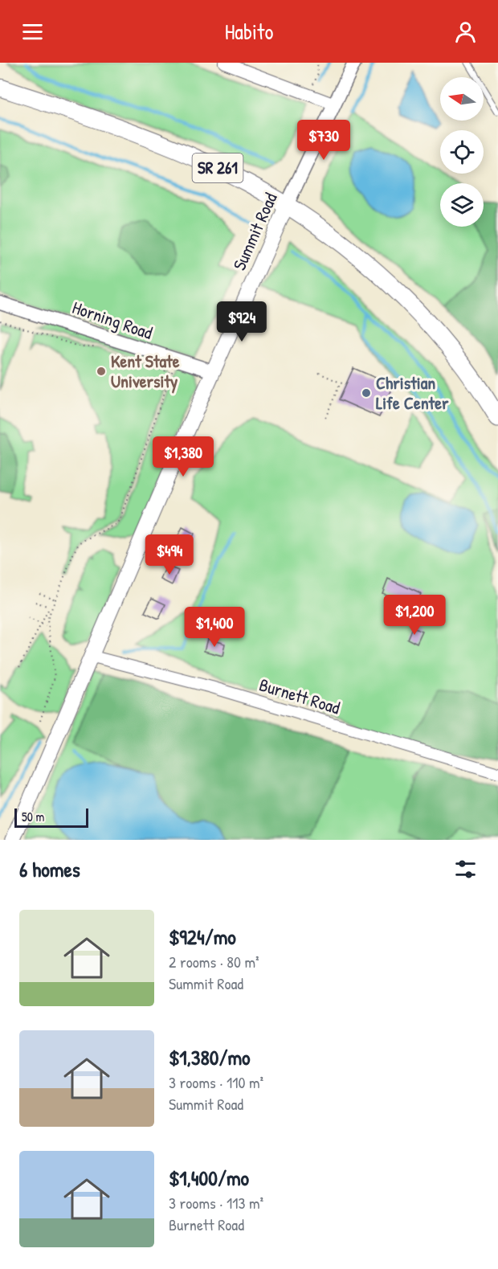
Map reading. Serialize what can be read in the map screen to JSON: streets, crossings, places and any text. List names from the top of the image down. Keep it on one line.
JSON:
{"streets":{"main road":["SR 261","Summit Road"],"street":["Horning Road","Burnett Road"]},"crossings":[["SR 261","Summit Road"],["Summit Road","Horning Road"],["Summit Road","Burnett Road"]],"places":["Kent State University","Christian Life Center"],"scale_bar":"50 m","north":"left","page":{"header":"Habito","price":["$730","$924","$1,380","$494","$1,200","$1,400"],"scale":"50 m","heading":"6 homes","list":[{"name":"$924/mo","note":"2 rooms · 80 m² · Summit Road"},{"name":"$1,380/mo","note":"3 rooms · 110 m² · Summit Road"},{"name":"$1,400/mo","note":"3 rooms · 113 m² · Burnett Road"}]}}
